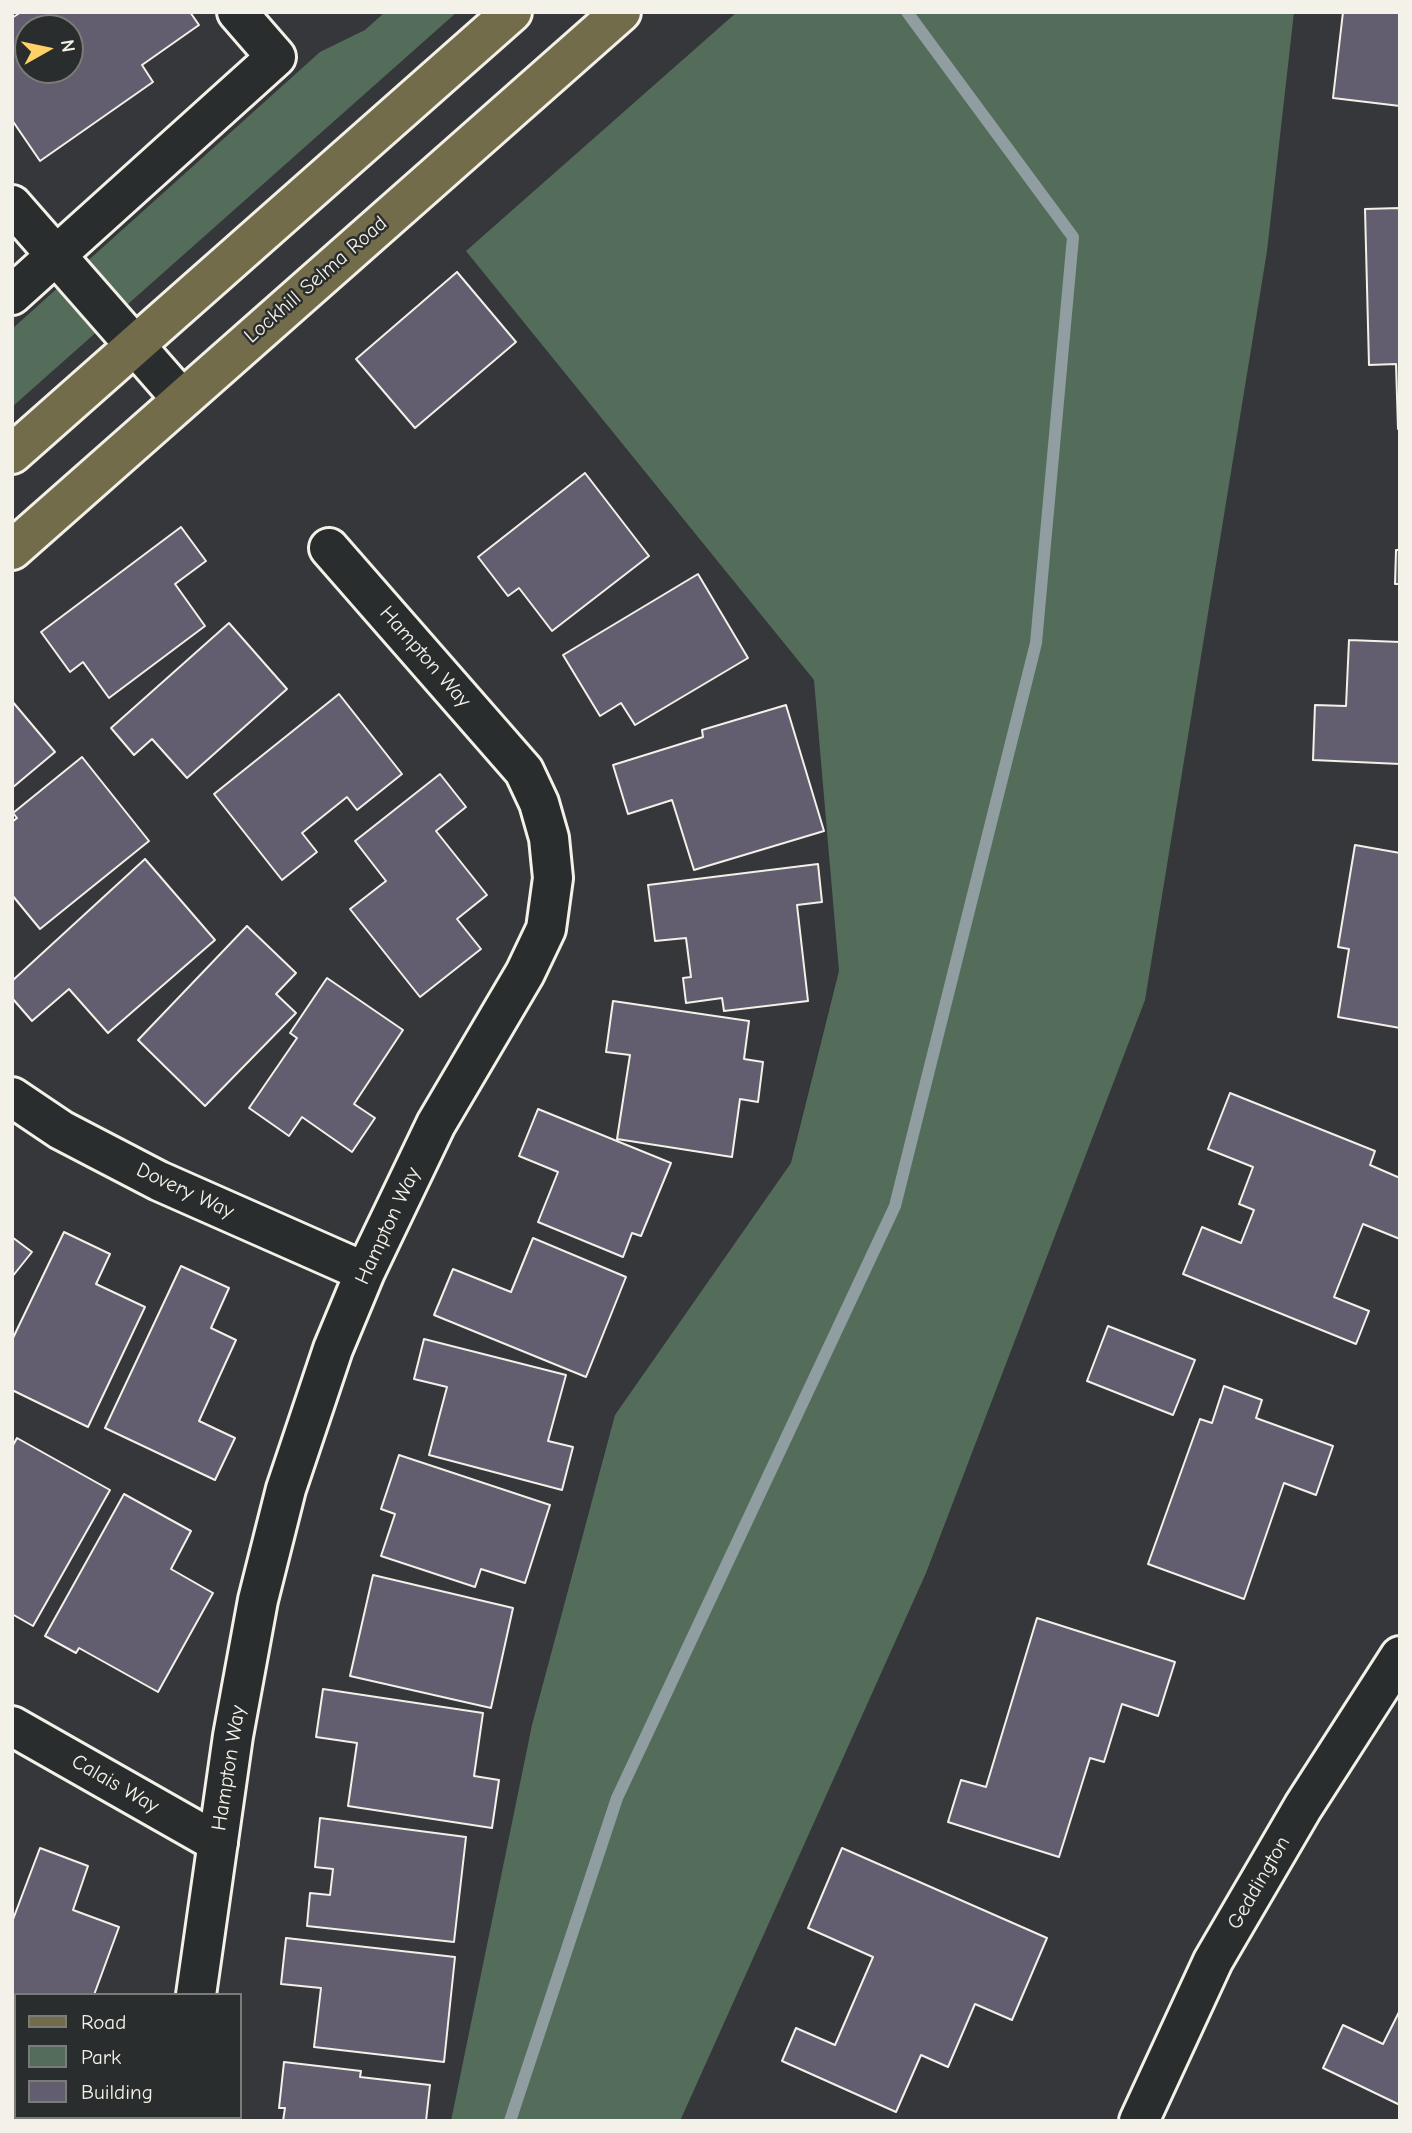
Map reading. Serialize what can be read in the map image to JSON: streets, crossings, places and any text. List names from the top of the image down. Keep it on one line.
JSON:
{"streets":{"main road":["Lockhill Selma Road"],"street":["Hampton Way","Dovery Way","Calais Way","Geddington"]},"crossings":[["Hampton Way","Dovery Way"],["Hampton Way","Calais Way"]],"legend":["Road","Park","Building"],"north":"right"}
